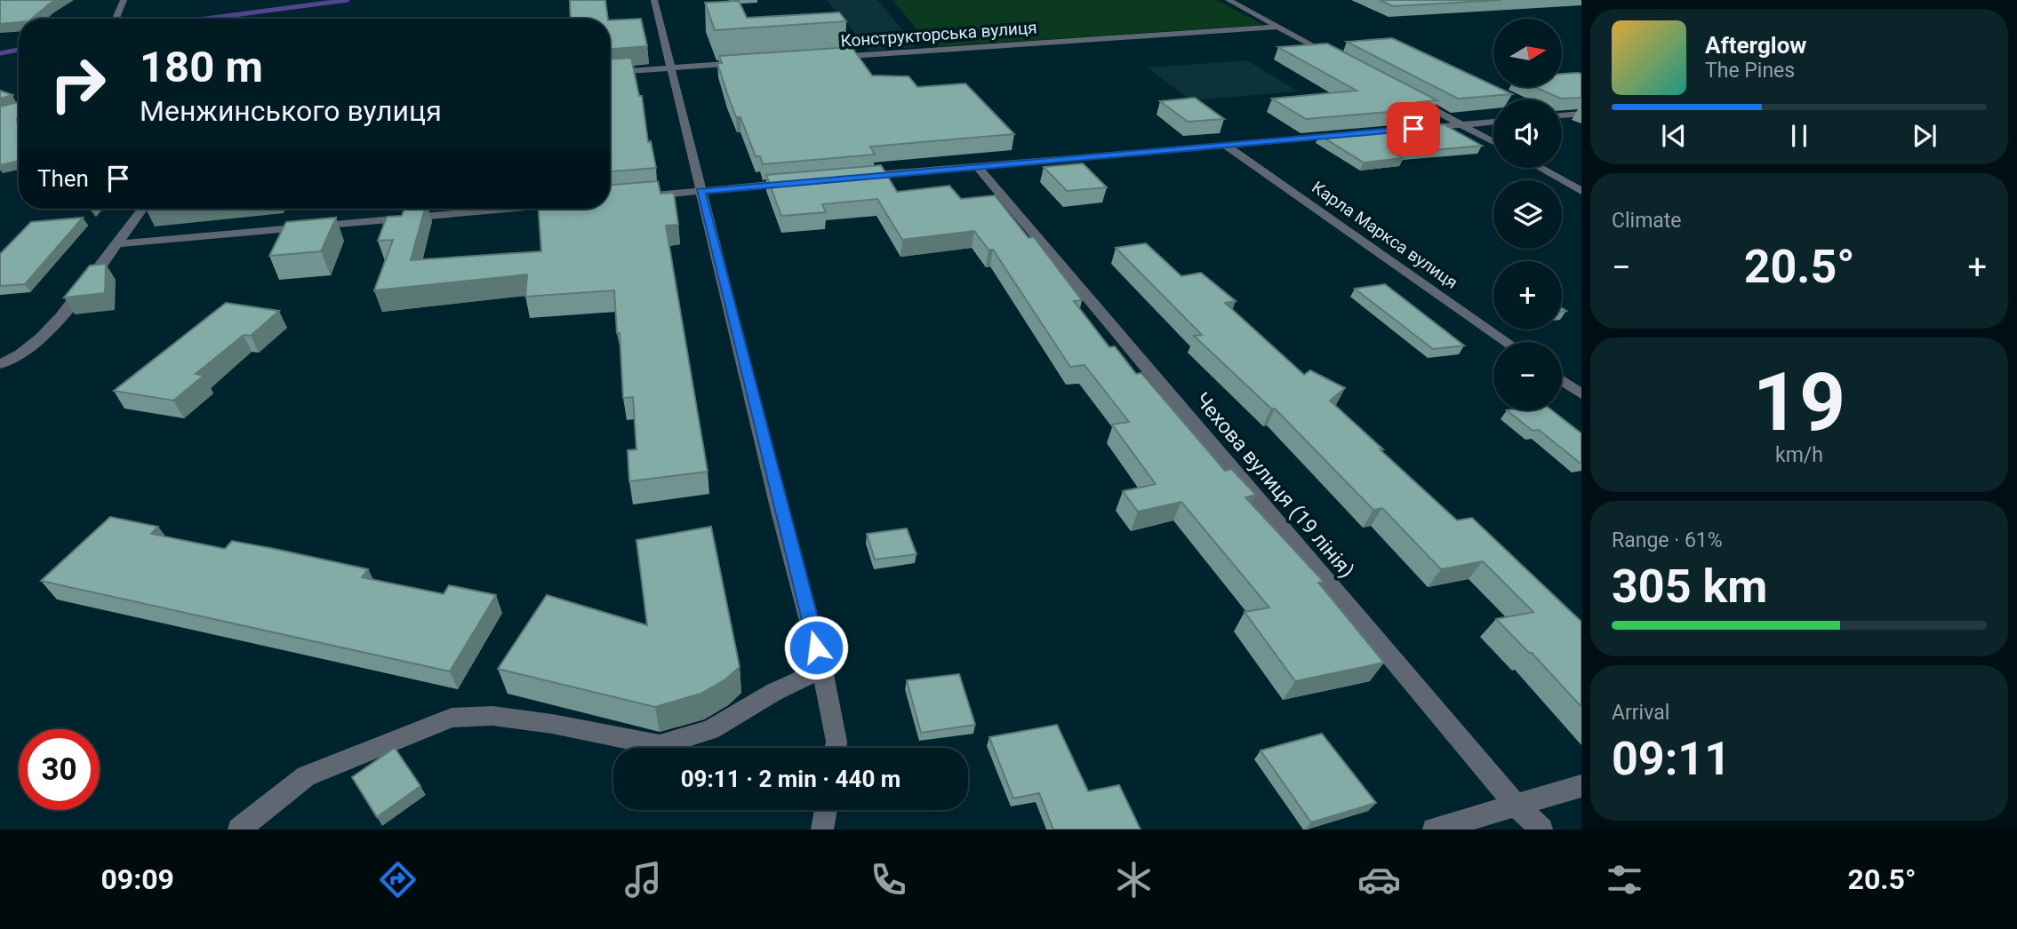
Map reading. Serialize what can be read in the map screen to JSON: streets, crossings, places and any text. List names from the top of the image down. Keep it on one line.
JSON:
{"streets":{"street":["Конструкторська вулиця","Карла Маркса вулиця","Чехова вулиця (19 лiнiя)"]},"north":"right","page":{"map_buttons":["+","−"],"turn":["180 m","Менжинського вулиця"],"song":["Afterglow","The Pines"],"then":"Then","tile":["Climate",["19","km/h"],["Range · 61%","305 km"],["Arrival","09:11"]],"heat":["−","20.5°","+"],"limit":"30","trip":"09:11 · 2 min · 440 m","tabs":["09:09","20.5°"]}}
